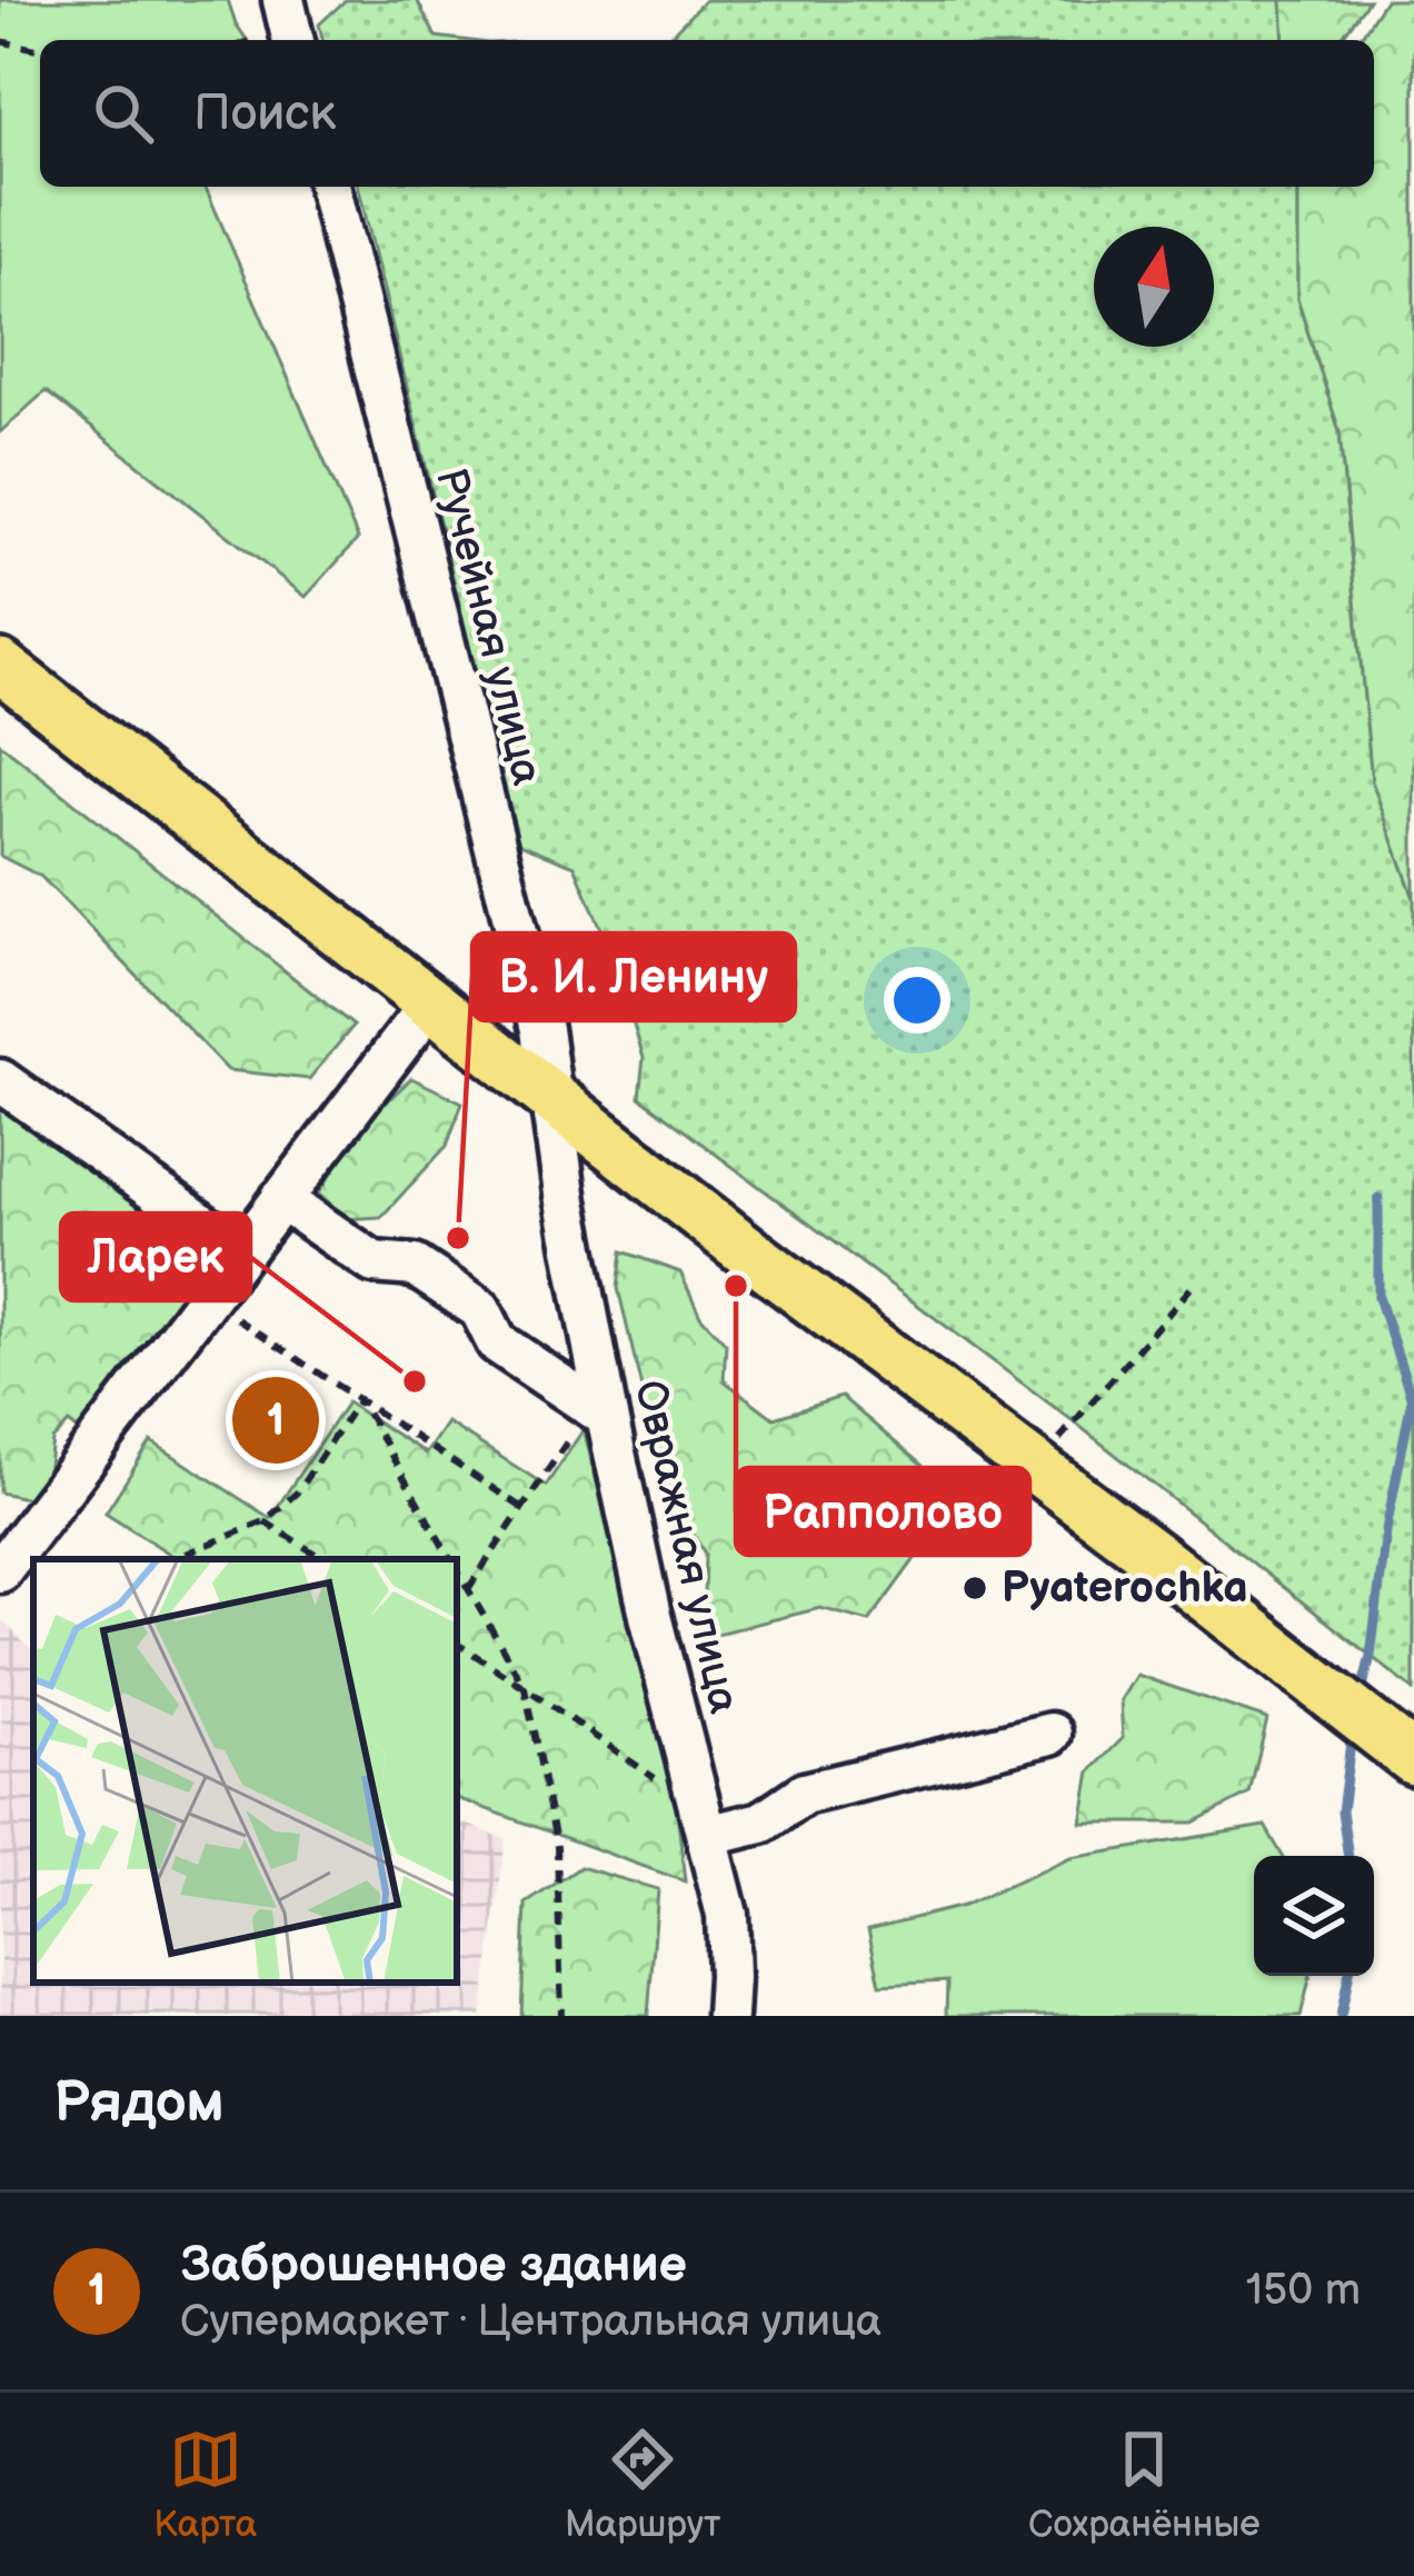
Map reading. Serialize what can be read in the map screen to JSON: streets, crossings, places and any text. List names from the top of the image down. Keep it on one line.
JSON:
{"streets":{"street":["Ручейная улица","Овражная улица"]},"crossings":[["Ручейная улица","Овражная улица"]],"places":["В. И. Ленину","Рапполово","Ларек","Pyaterochka"],"north":"top","page":{"search":"Поиск","pins":"1","heading":"Рядом","list":[{"mark":"1","name":"Заброшенное здание","note":"Супермаркет · Центральная улица","value":"150 m"}],"nav":["Карта","Маршрут","Сохранённые"]}}
